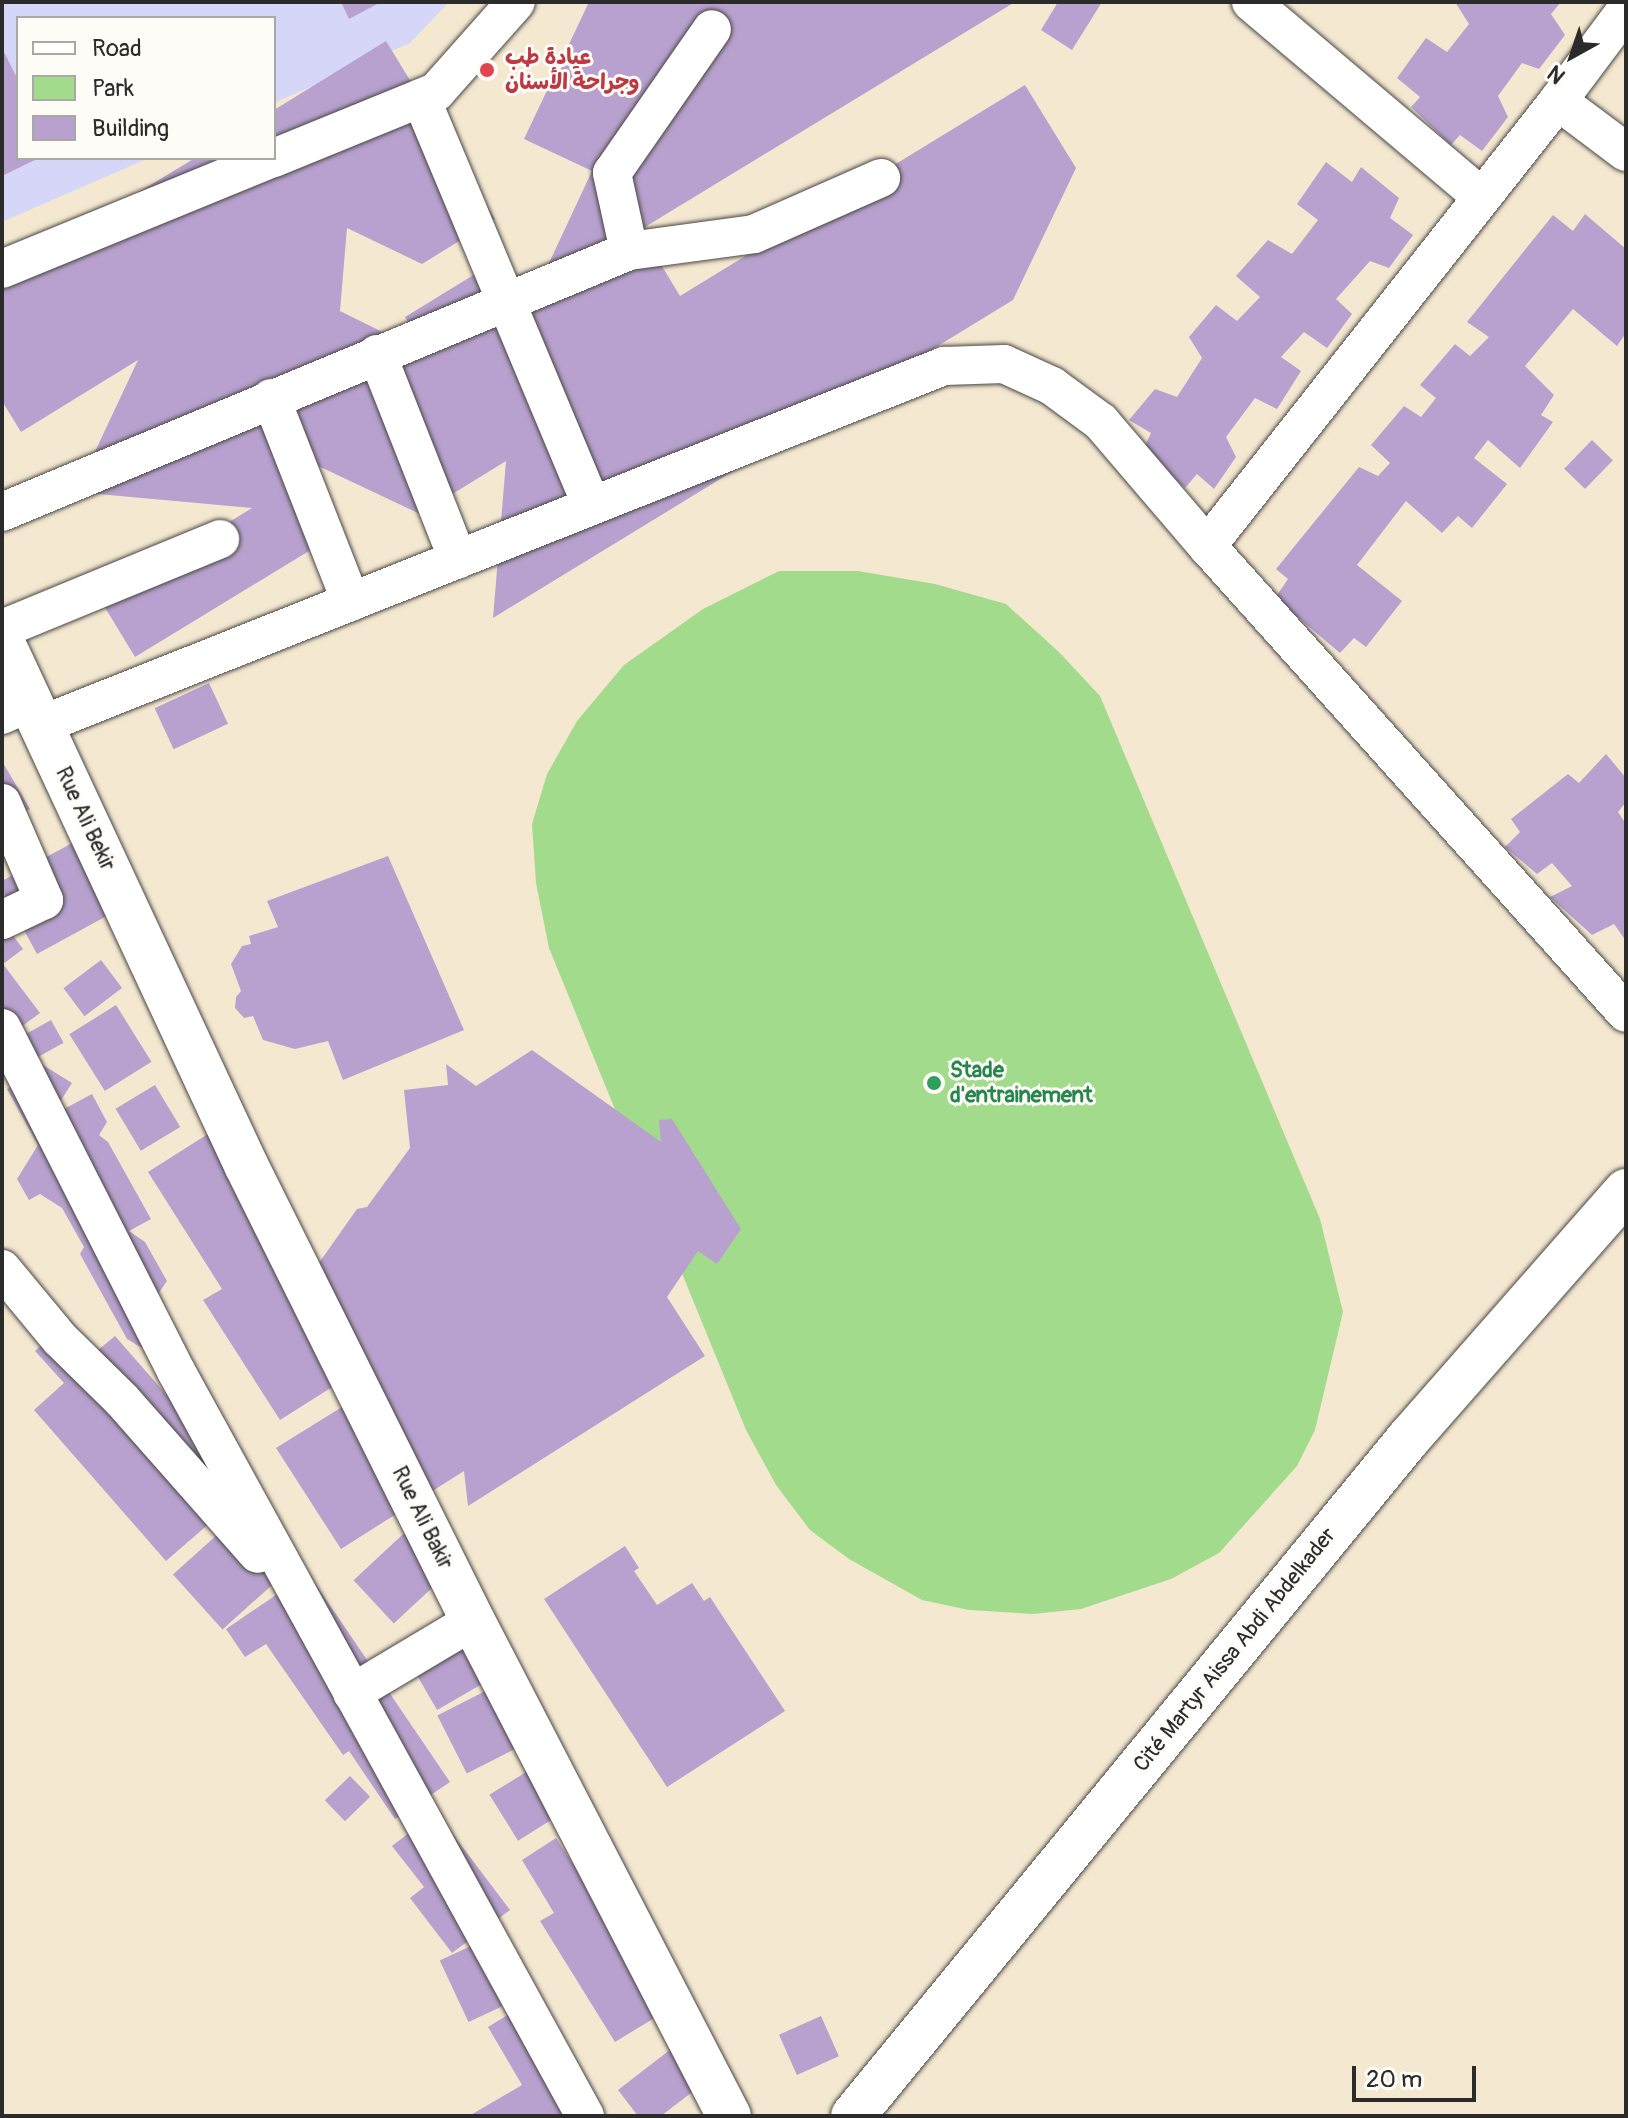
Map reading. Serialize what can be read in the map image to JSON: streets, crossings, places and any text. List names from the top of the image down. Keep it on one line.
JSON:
{"streets":{"street":["Rue Ali Bekir","Rue Ali Bakir","Cité Martyr Aissa Abdi Abdelkader"]},"crossings":[["Rue Ali Bekir","Rue Ali Bakir"]],"places":["عيادة طب وجراحة الأسنان","Stade d'entrainement"],"legend":["Road","Park","Building"],"scale_bar":"20 m","north":"bottom left"}
